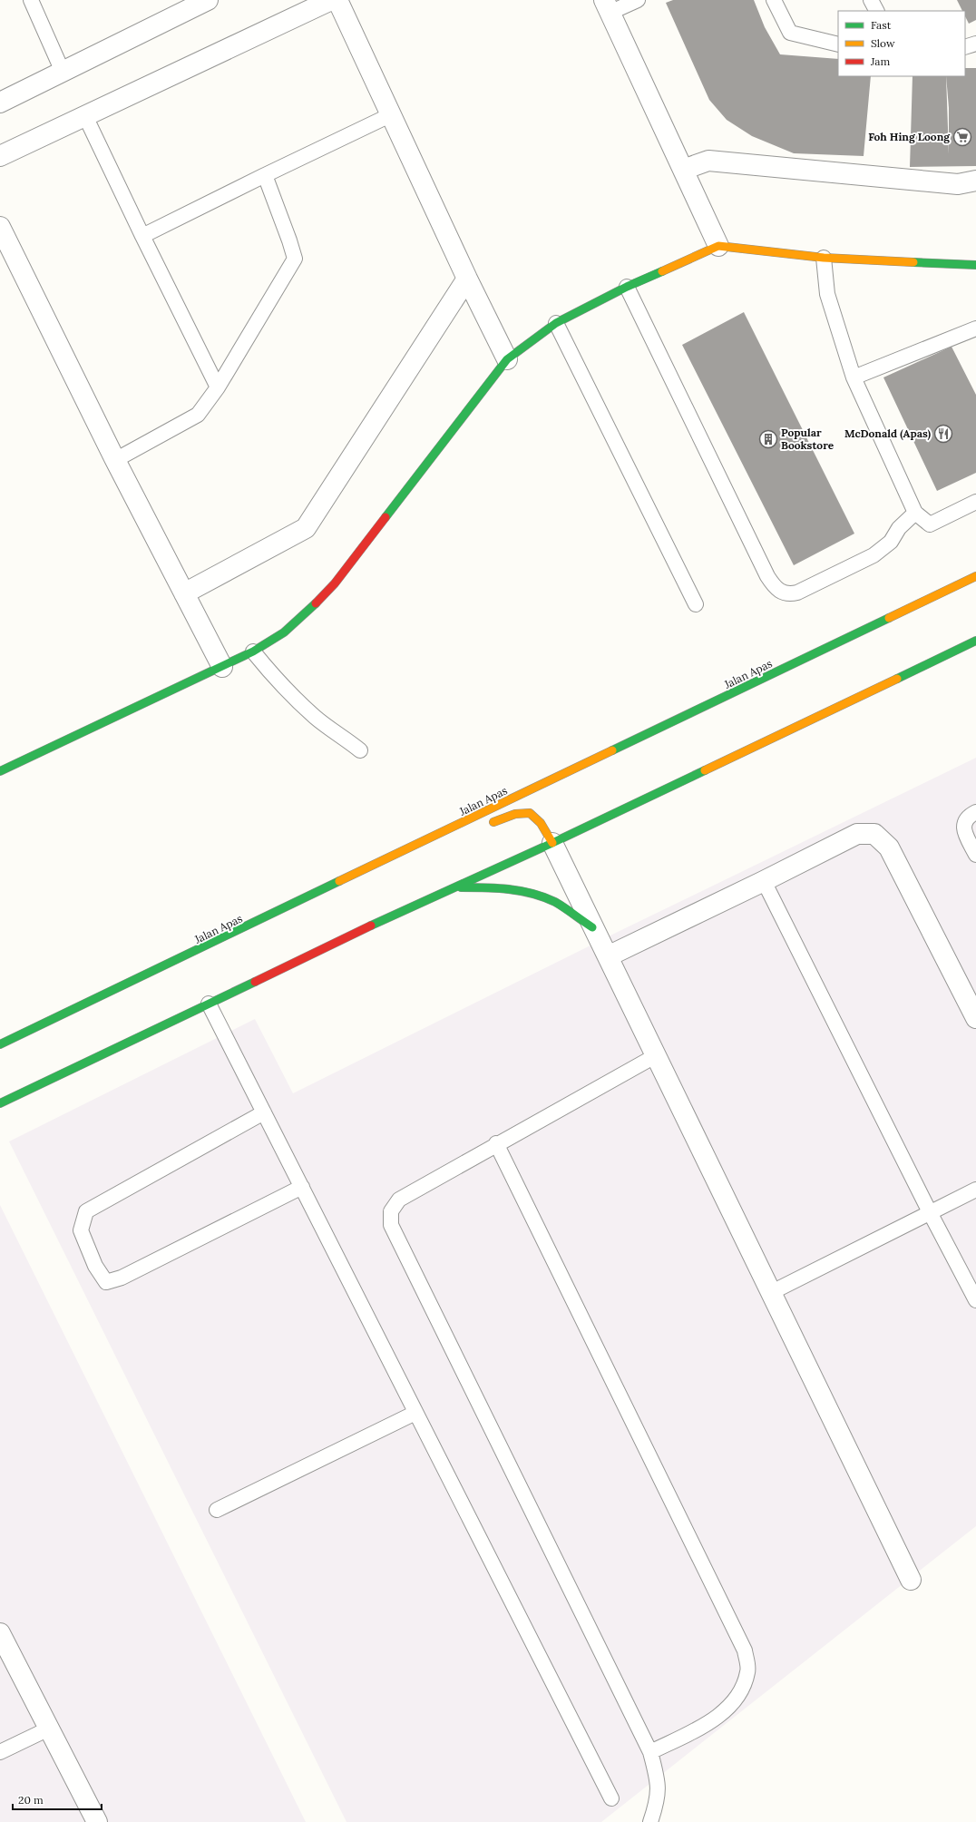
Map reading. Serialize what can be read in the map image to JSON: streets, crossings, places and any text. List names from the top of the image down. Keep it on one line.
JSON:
{"streets":{"main road":["Jalan Apas"]},"places":{"supermarket":["Foh Hing Loong"],"restaurant":["McDonald (Apas)"],"building":["Popular Bookstore"]},"legend":["Fast","Slow","Jam"],"scale_bar":"20 m"}
